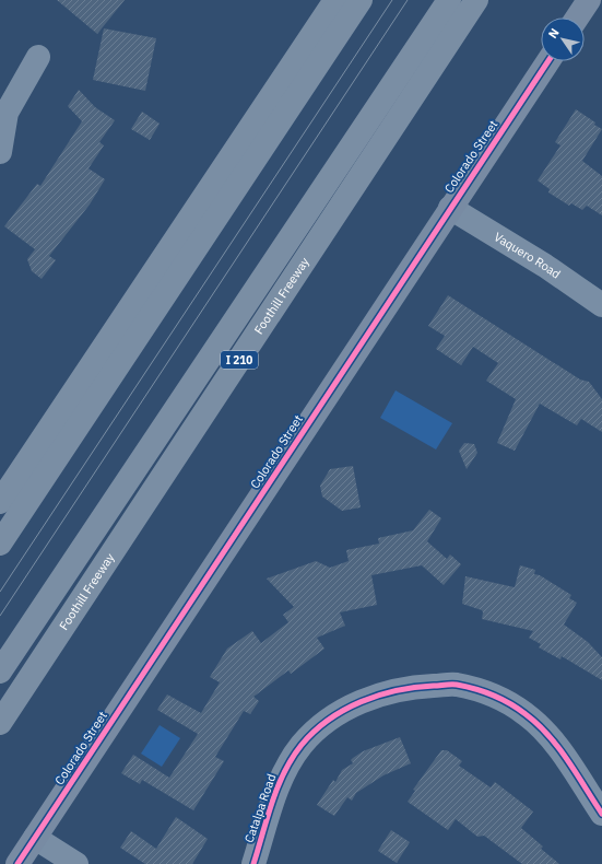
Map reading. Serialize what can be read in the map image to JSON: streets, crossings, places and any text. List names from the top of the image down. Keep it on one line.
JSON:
{"streets":{"highway":["Foothill Freeway","I 210"],"main road":["Colorado Street"],"street":["Vaquero Road","Catalpa Road"]},"crossings":[["Colorado Street","Vaquero Road"]],"north":"top left"}
